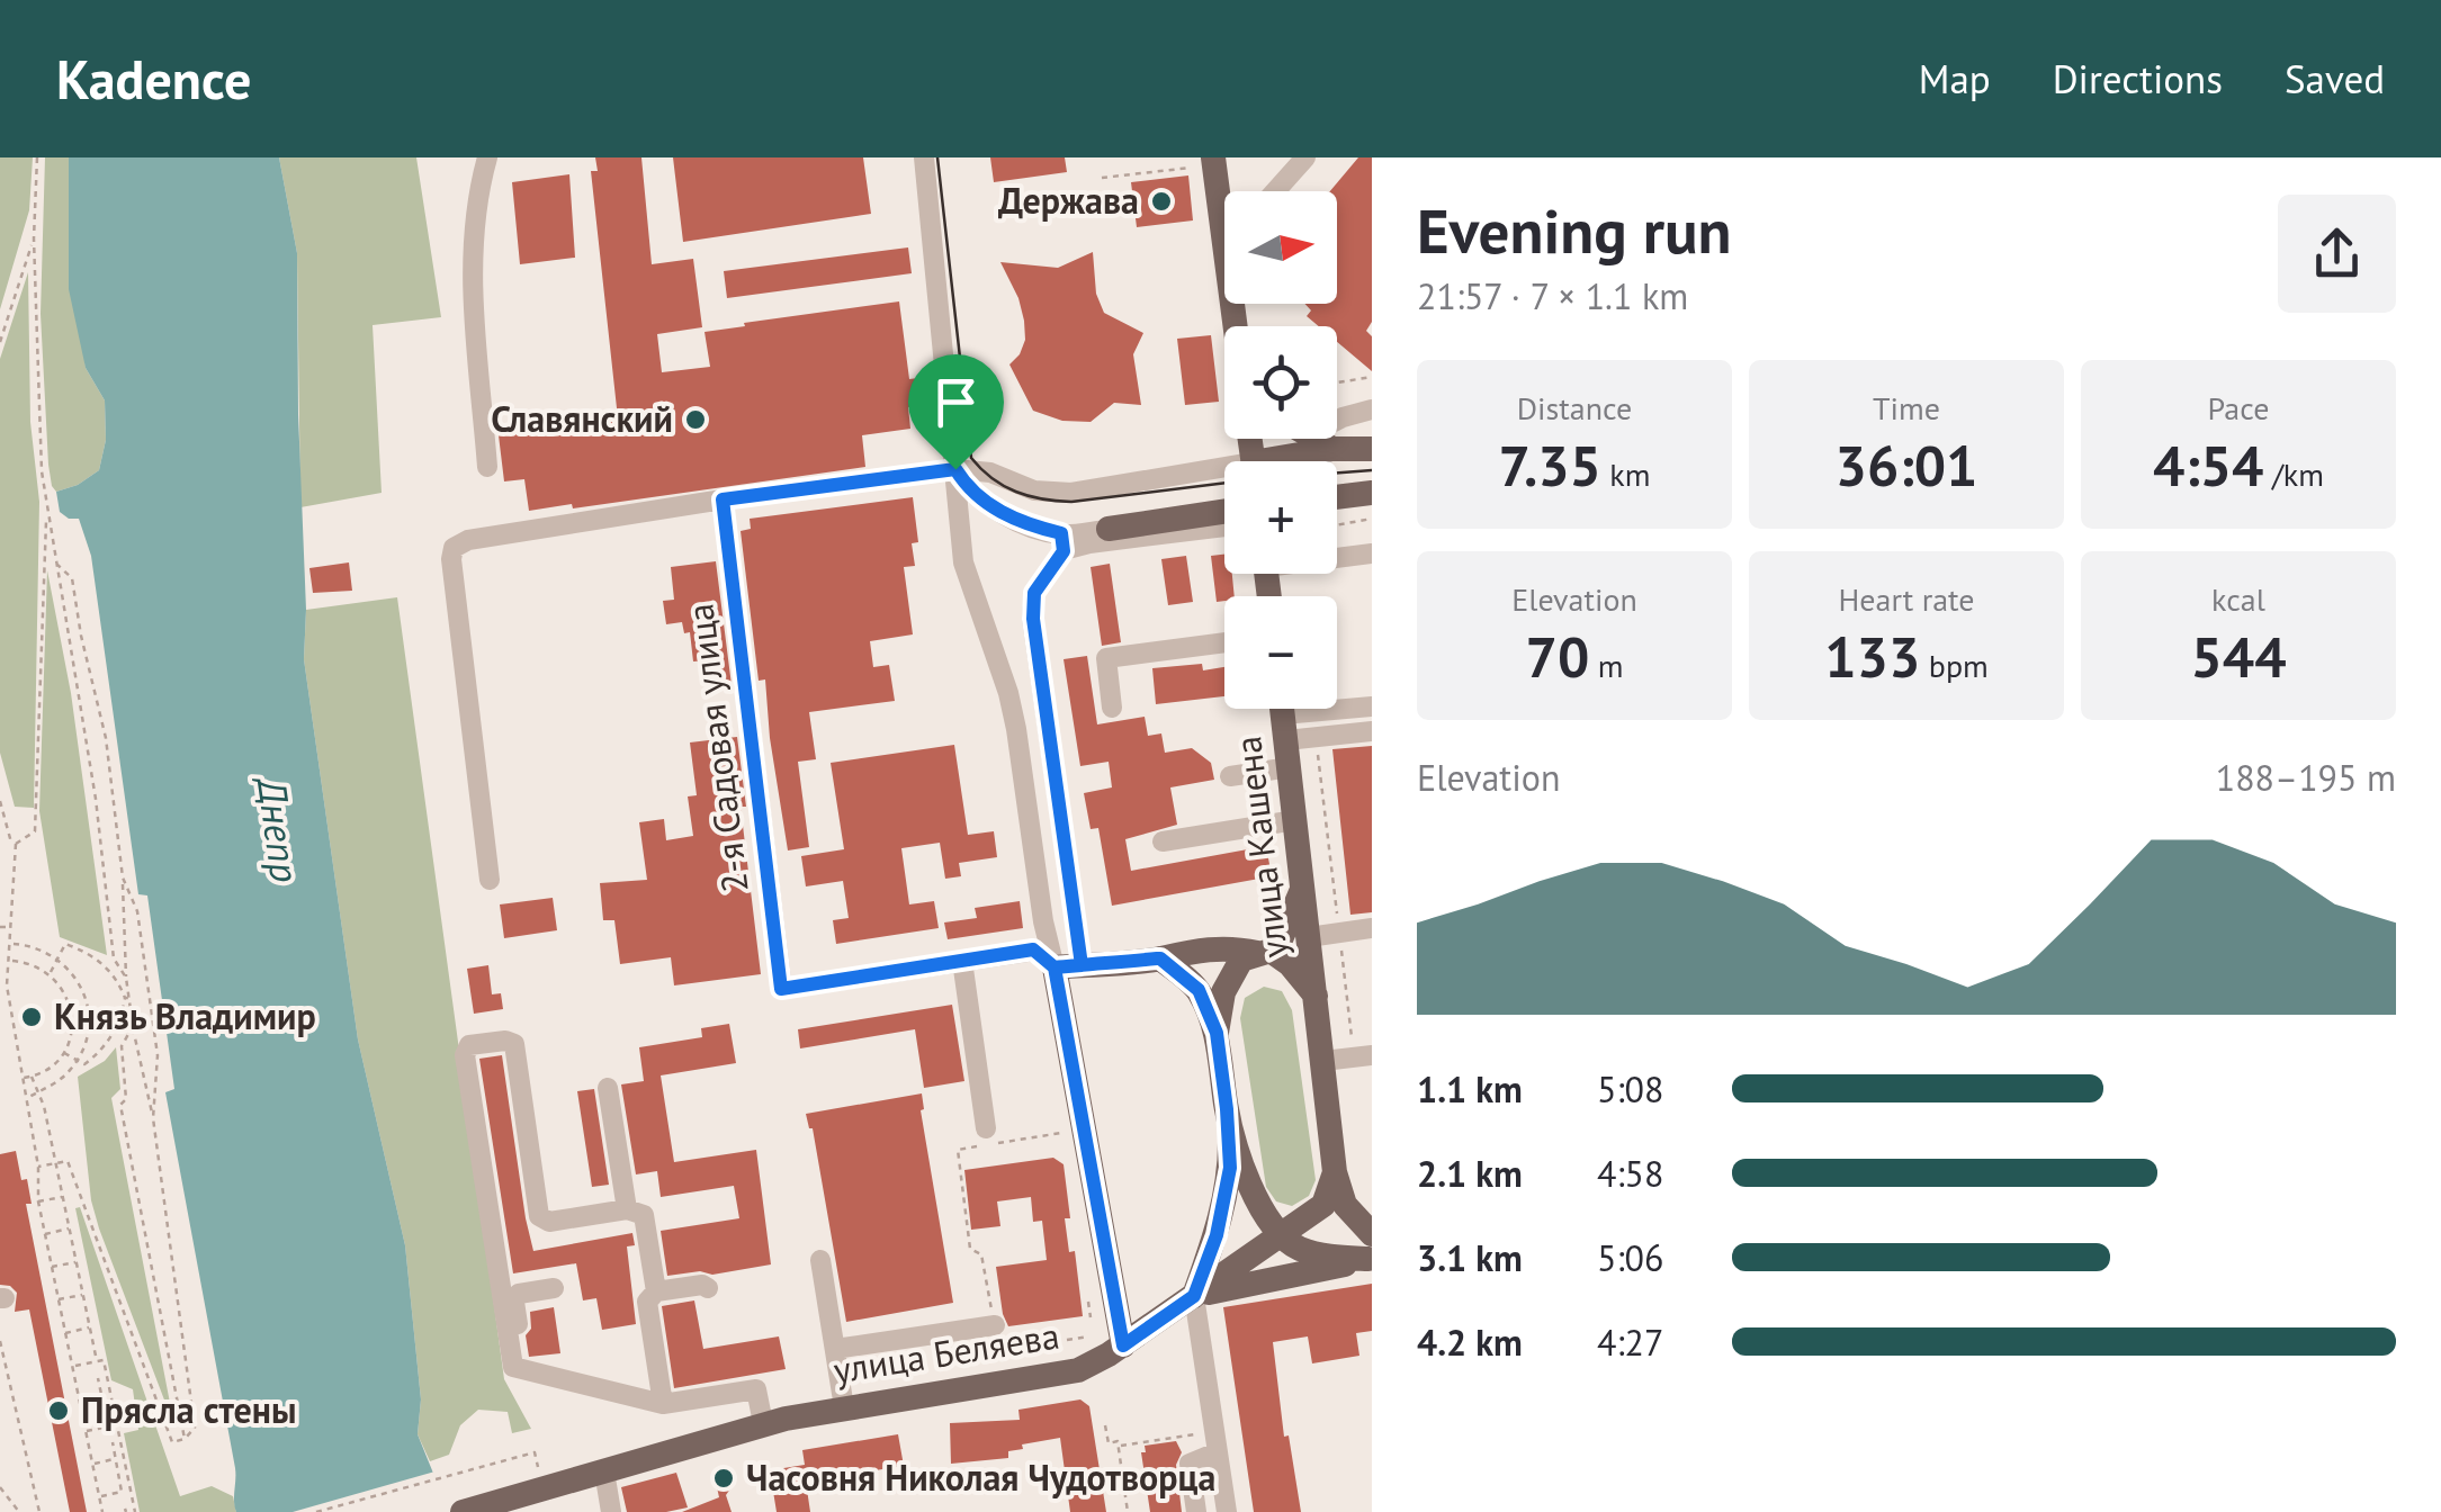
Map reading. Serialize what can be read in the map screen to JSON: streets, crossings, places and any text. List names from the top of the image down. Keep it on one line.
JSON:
{"streets":{"main road":["улица Кашена","улица Беляева"],"street":["2-я Садовая улица"]},"water":["Днепр"],"places":["Держава","Славянский","Князь Владимир","Прясла стены","Часовня Николая Чудотворца"],"north":"right","page":{"header":"Kadence","nav":["Map","Directions","Saved"],"heading":["Evening run","21:57 · 7 × 1.1 km"],"map_buttons":["+","−"],"stats":[["Distance","7.35 km"],["Time","36:01"],["Pace","4:54 /km"],["Elevation","70 m"],["Heart rate","133 bpm"],["kcal","544"]],"chart":["Elevation","188–195 m"],"list":[{"name":"1.1 km","note":"5:08"},{"name":"2.1 km","note":"4:58"},{"name":"3.1 km","note":"5:06"},{"name":"4.2 km","note":"4:27"}]}}
